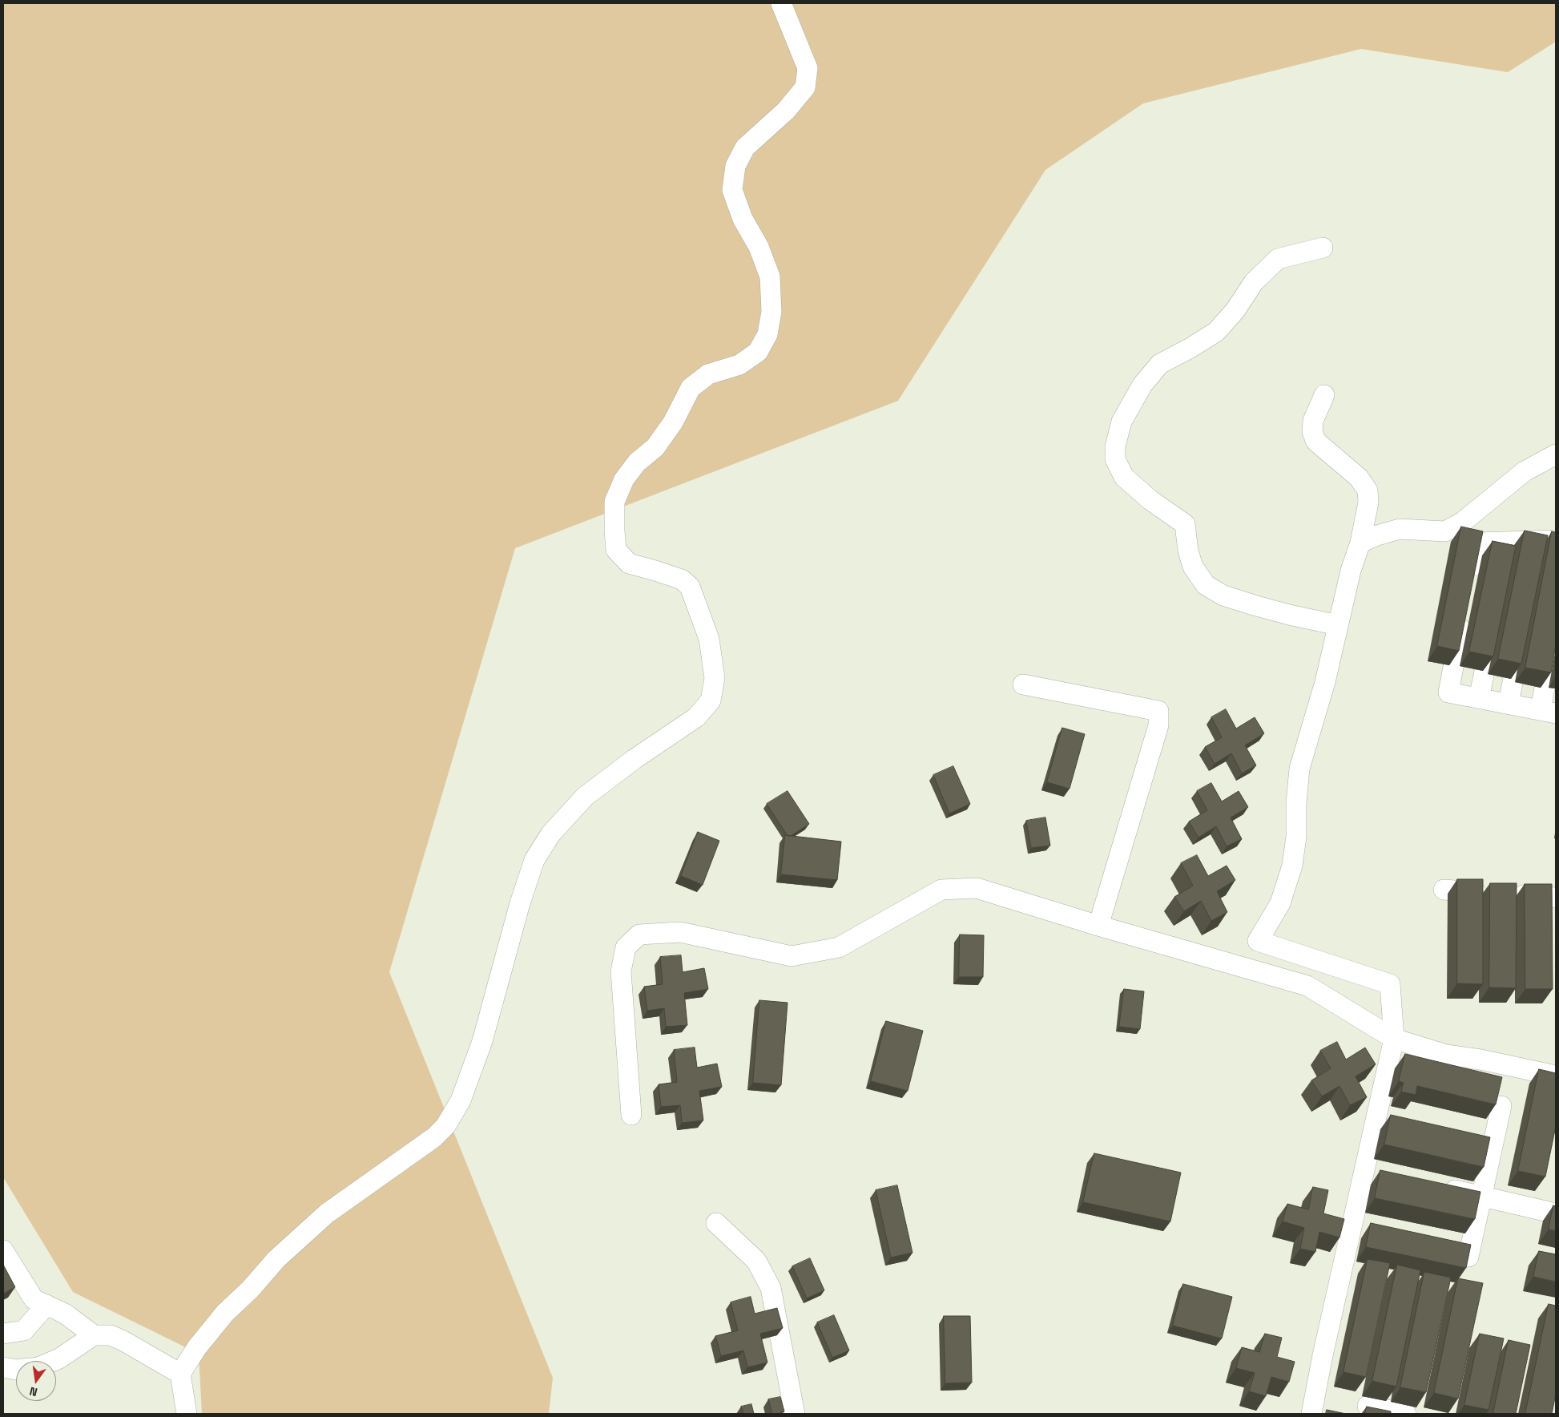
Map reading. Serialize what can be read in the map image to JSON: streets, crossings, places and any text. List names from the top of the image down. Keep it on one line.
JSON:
{"north":"bottom"}
